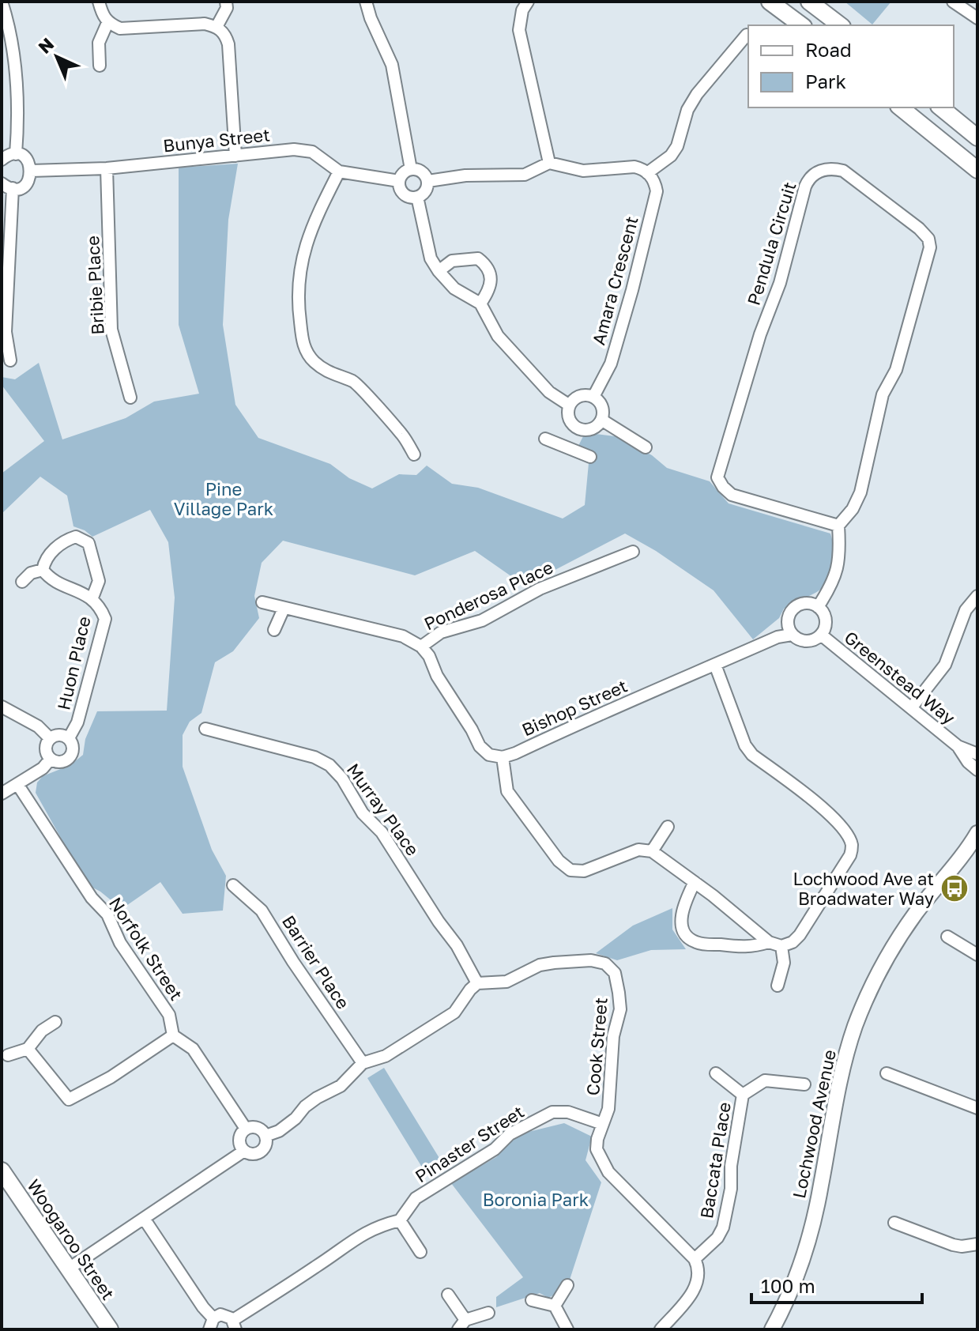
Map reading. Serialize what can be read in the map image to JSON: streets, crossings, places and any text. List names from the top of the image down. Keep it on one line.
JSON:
{"streets":{"main road":["Woogaroo Street"],"street":["Bunya Street","Pendula Circuit","Amara Crescent","Bribie Place","Ponderosa Place","Huon Place","Greenstead Way","Bishop Street","Murray Place","Norfolk Street","Barrier Place","Cook Street","Lochwood Avenue","Pinaster Street","Baccata Place"]},"crossings":[["Bunya Street","Bribie Place"],["Greenstead Way","Bishop Street"],["Murray Place","Cook Street"],["Cook Street","Pinaster Street"],["Cook Street","Baccata Place"]],"parks":["Pine Village Park","Boronia Park"],"places":{"bus stop":["Lochwood Ave at Broadwater Way"]},"legend":["Road","Park"],"scale_bar":"100 m","north":"top left"}
